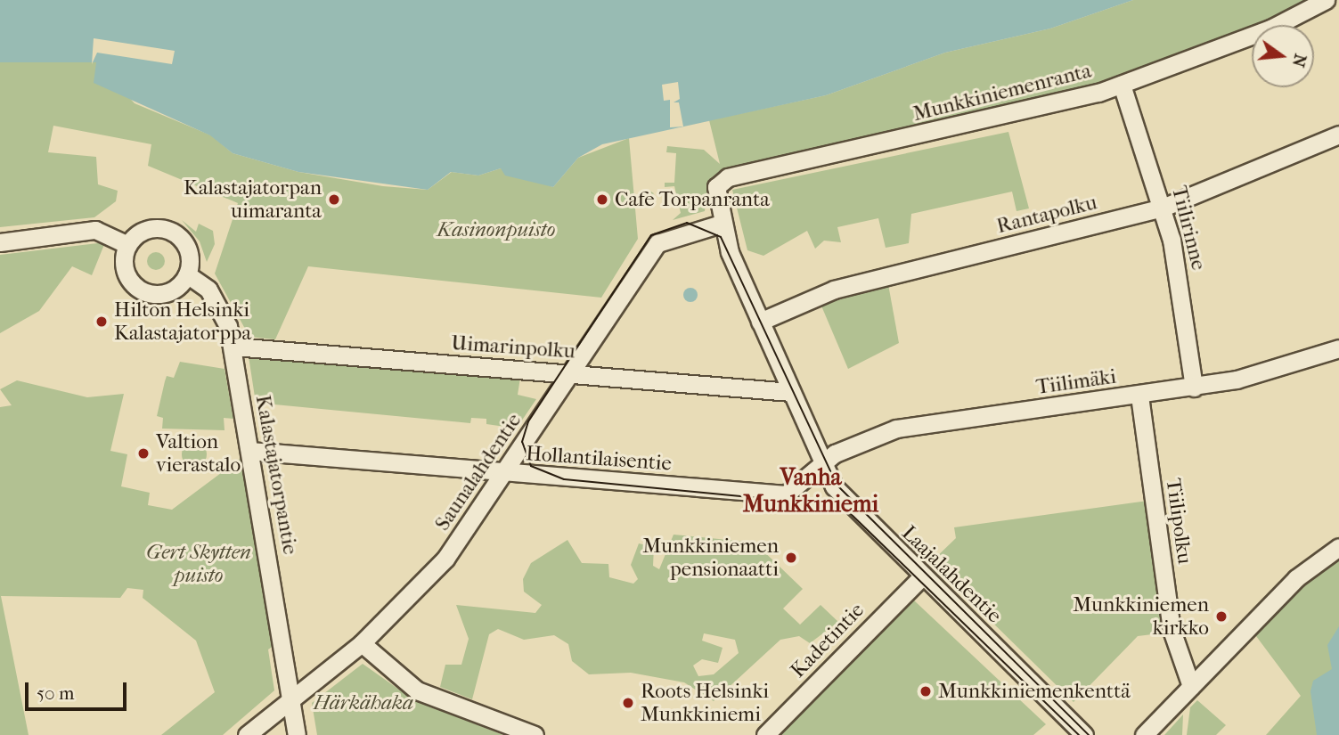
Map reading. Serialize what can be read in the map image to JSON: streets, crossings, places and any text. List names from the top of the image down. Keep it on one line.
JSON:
{"streets":{"street":["Munkkiniemenranta","Rantapolku","Tiilirinne","Uimarinpolku","Tiilimäki","Hollantilaisentie","Saunalahdentie","Kalastajatorpantie","Tiilipolku","Laajalahdentie","Kadetintie"]},"crossings":[["Munkkiniemenranta","Tiilirinne"],["Munkkiniemenranta","Saunalahdentie"],["Munkkiniemenranta","Laajalahdentie"],["Rantapolku","Tiilirinne"],["Rantapolku","Laajalahdentie"],["Tiilirinne","Tiilimäki"],["Uimarinpolku","Saunalahdentie"],["Uimarinpolku","Kalastajatorpantie"],["Uimarinpolku","Laajalahdentie"],["Tiilimäki","Hollantilaisentie"],["Tiilimäki","Tiilipolku"],["Tiilimäki","Laajalahdentie"],["Hollantilaisentie","Saunalahdentie"],["Hollantilaisentie","Kalastajatorpantie"],["Hollantilaisentie","Laajalahdentie"],["Saunalahdentie","Kalastajatorpantie"],["Saunalahdentie","Laajalahdentie"],["Laajalahdentie","Kadetintie"]],"districts":["Vanha Munkkiniemi"],"parks":["Kasinonpuisto","Gert Skytten puisto","Härkähaka"],"places":["Kalastajatorpan uimaranta","Cafe Torpanranta","Hilton Helsinki Kalastajatorppa","Valtion vierastalo","Munkkiniemen pensionaatti","Munkkiniemen kirkko","Munkkiniemenkenttä","Roots Helsinki Munkkiniemi"],"scale_bar":"50 m","north":"right"}
